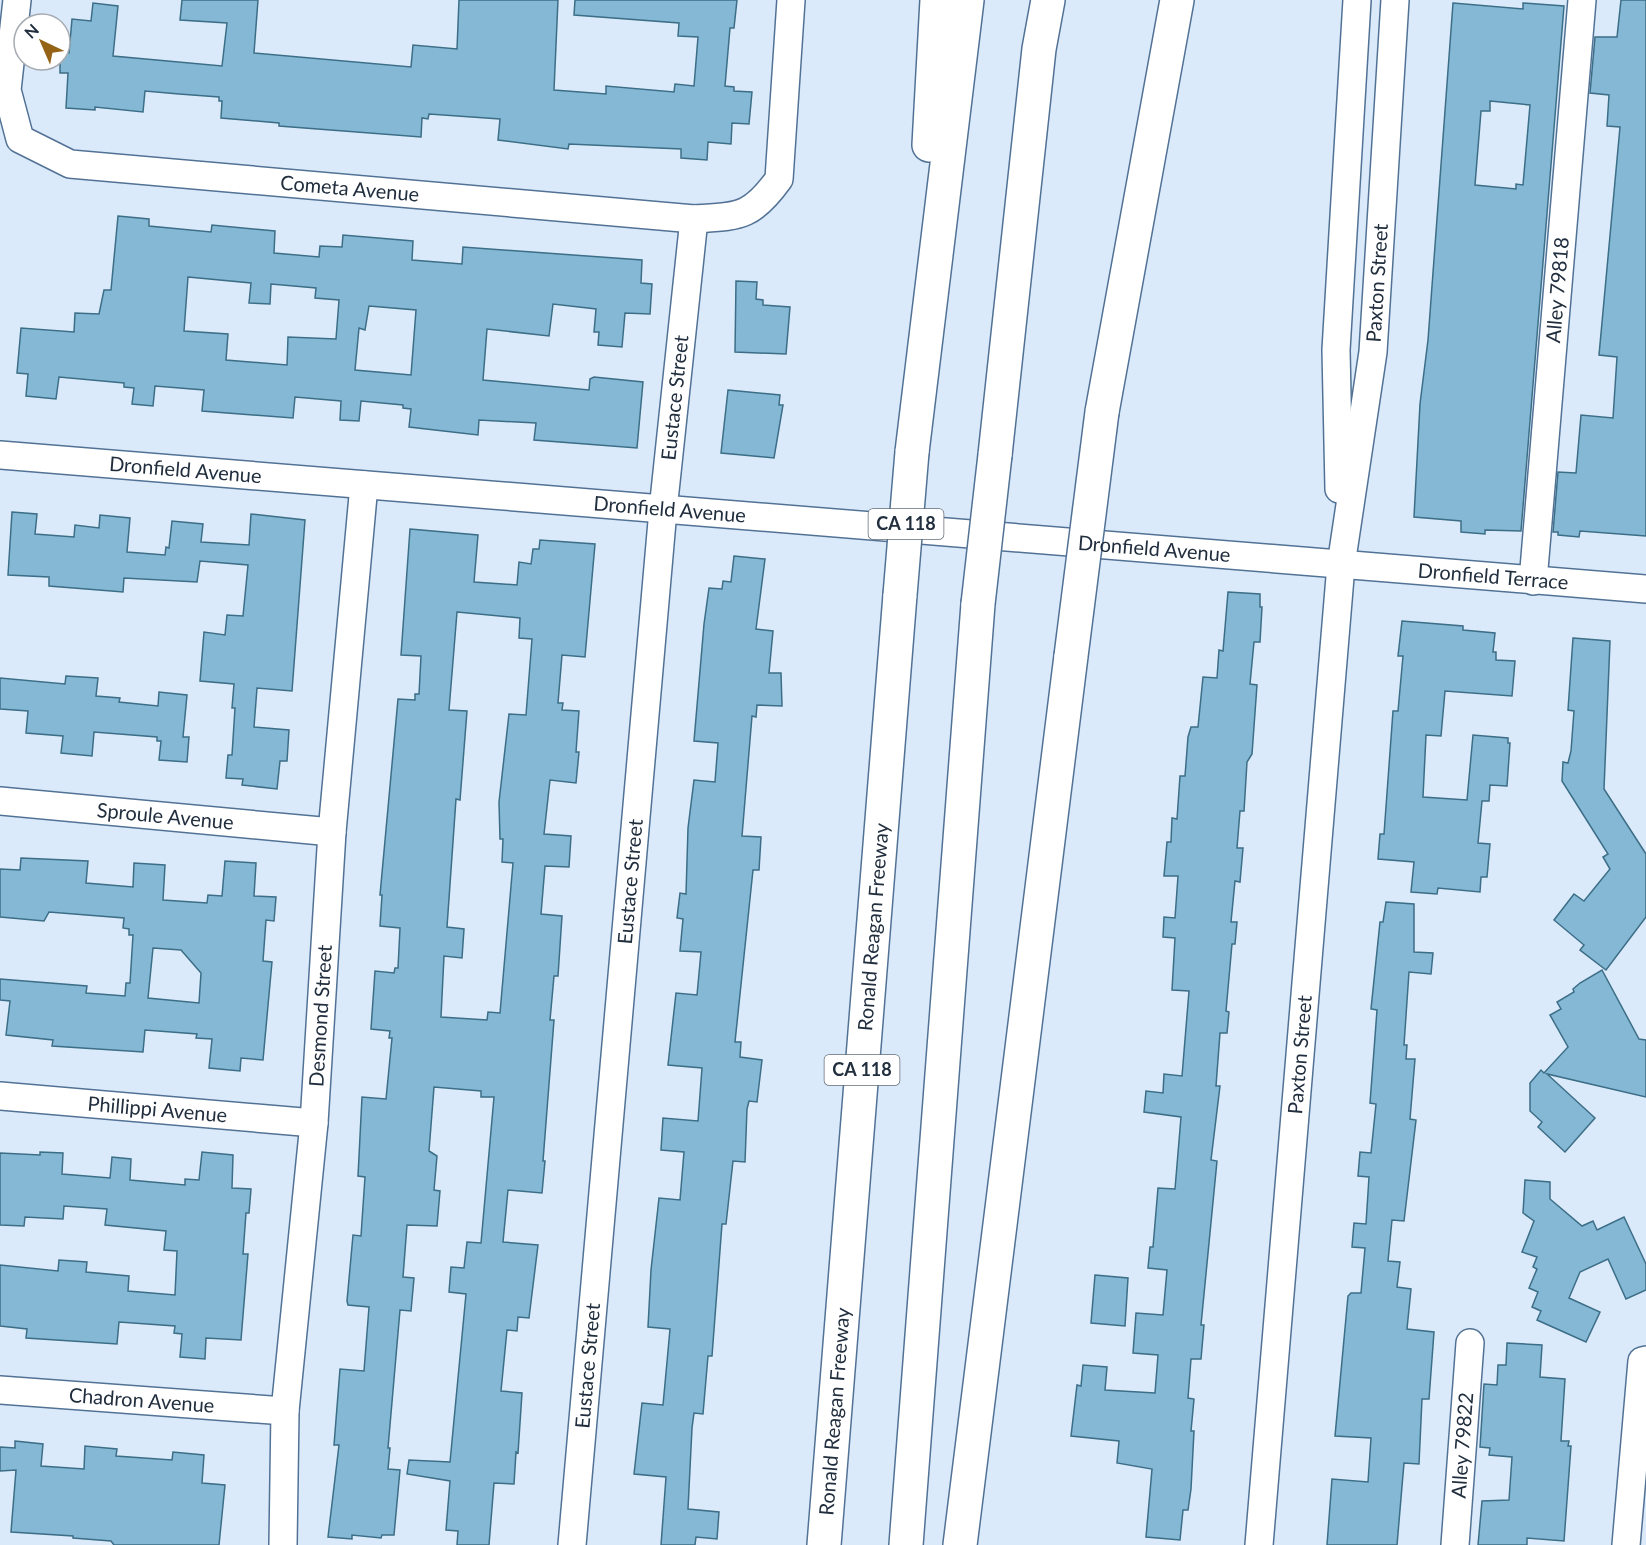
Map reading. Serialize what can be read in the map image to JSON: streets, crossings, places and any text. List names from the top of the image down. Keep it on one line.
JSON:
{"streets":{"highway":["CA 118","Ronald Reagan Freeway"],"street":["Cometa Avenue","Paxton Street","Alley 79818","Eustace Street","Dronfield Avenue","Dronfield Terrace","Sproule Avenue","Desmond Street","Phillippi Avenue","Chadron Avenue","Alley 79822"]},"crossings":[["Cometa Avenue","Eustace Street"],["Paxton Street","Dronfield Avenue"],["Paxton Street","Dronfield Terrace"],["Alley 79818","Dronfield Terrace"],["Eustace Street","Dronfield Avenue"],["Dronfield Avenue","Dronfield Terrace"],["Dronfield Avenue","Desmond Street"],["Sproule Avenue","Desmond Street"],["Desmond Street","Phillippi Avenue"],["Desmond Street","Chadron Avenue"]],"north":"top left"}
